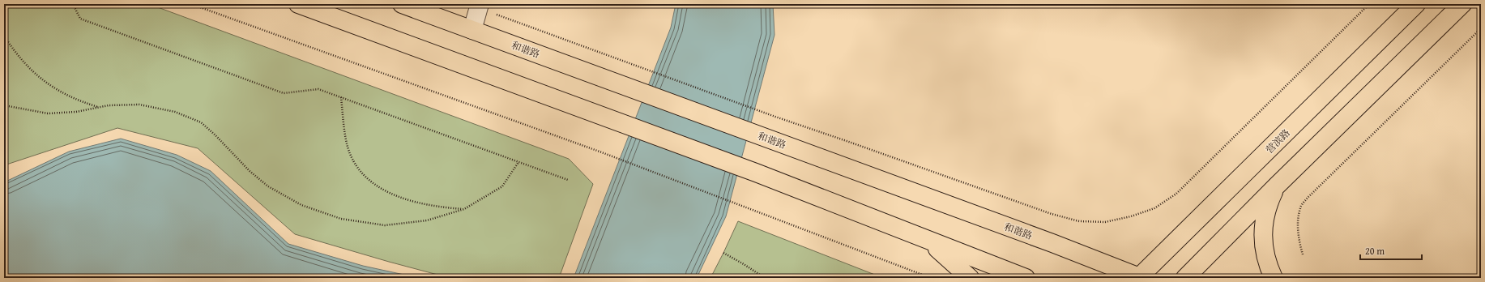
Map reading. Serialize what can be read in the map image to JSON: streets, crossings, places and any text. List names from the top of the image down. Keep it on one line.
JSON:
{"streets":{"main road":["和谐路","营滨路"]},"crossings":[["和谐路","营滨路"]],"scale_bar":"20 m"}
